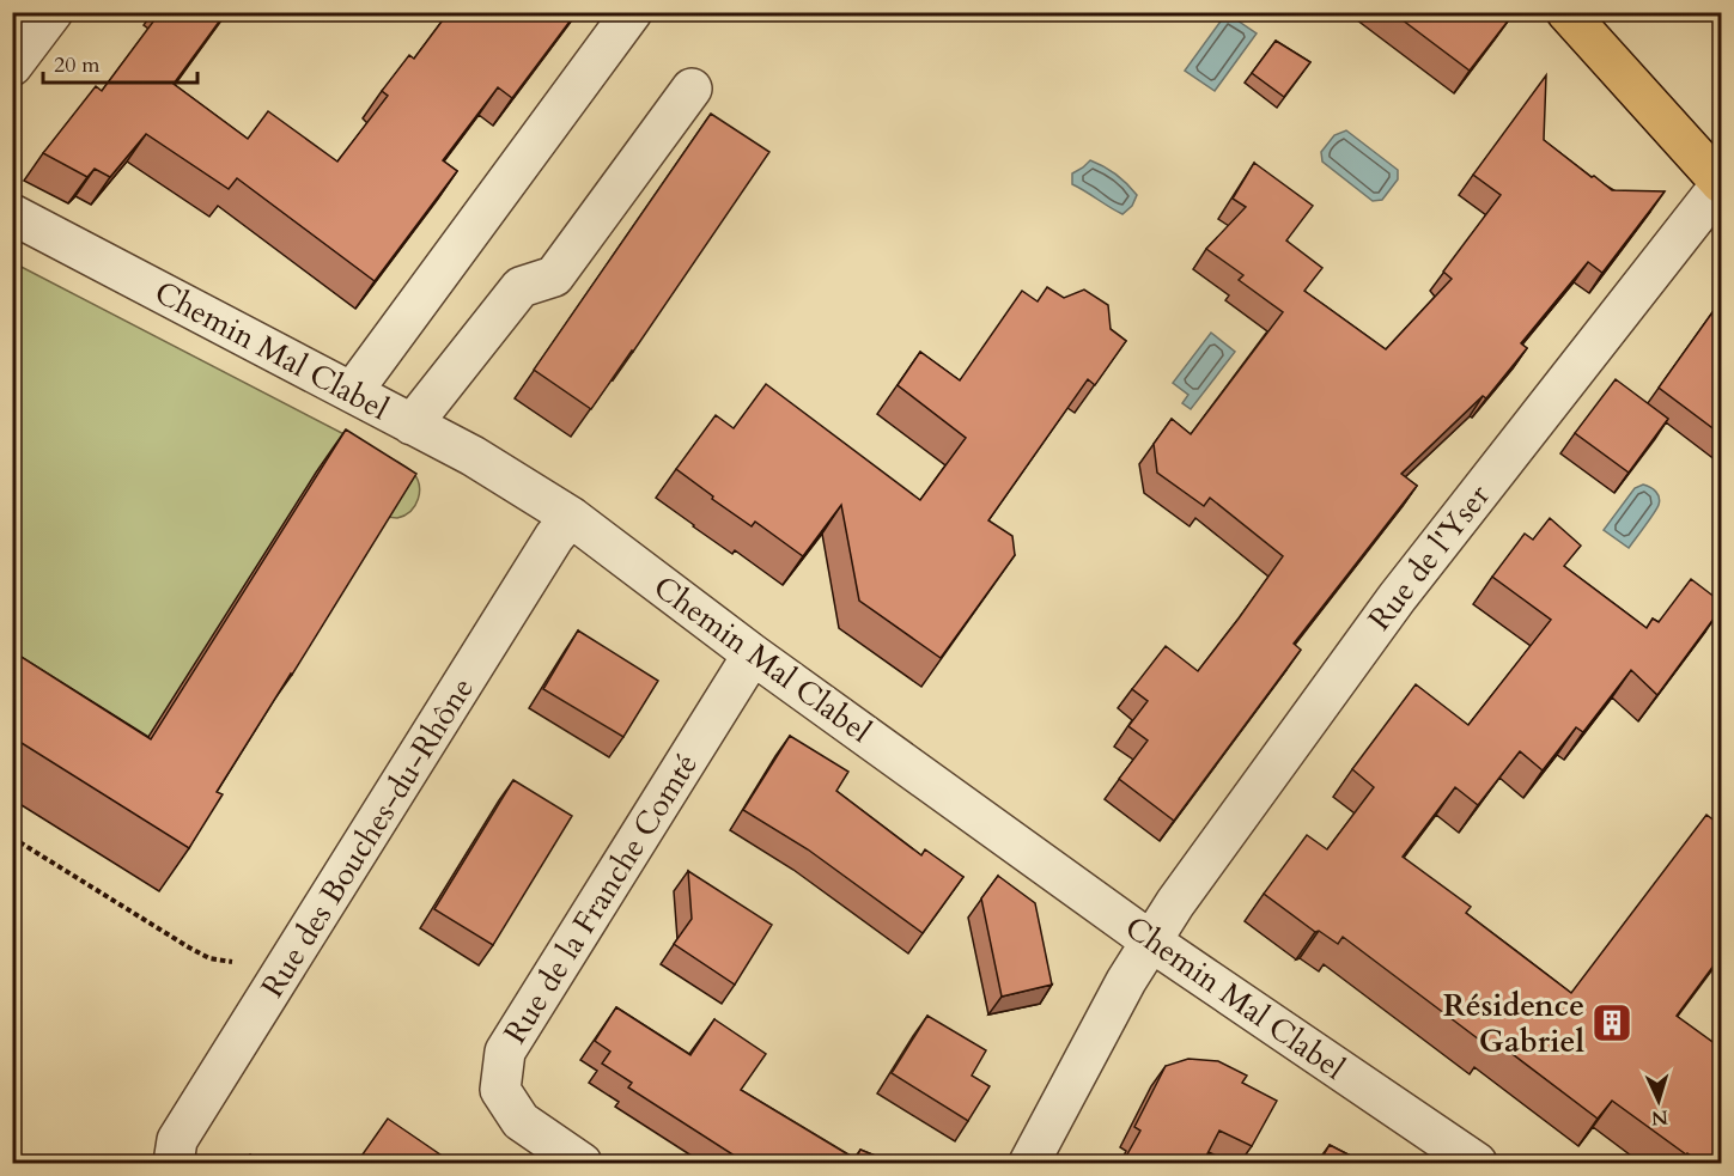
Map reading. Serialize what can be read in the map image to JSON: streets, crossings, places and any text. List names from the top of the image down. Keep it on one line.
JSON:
{"streets":{"street":["Chemin Mal Clabel","Rue de l'Yser","Rue des Bouches-du-Rhône","Rue de la Franche Comté"]},"crossings":[["Chemin Mal Clabel","Rue de l'Yser"],["Chemin Mal Clabel","Rue des Bouches-du-Rhône"],["Chemin Mal Clabel","Rue de la Franche Comté"]],"places":{"building":["Résidence Gabriel"]},"scale_bar":"20 m","north":"bottom"}
